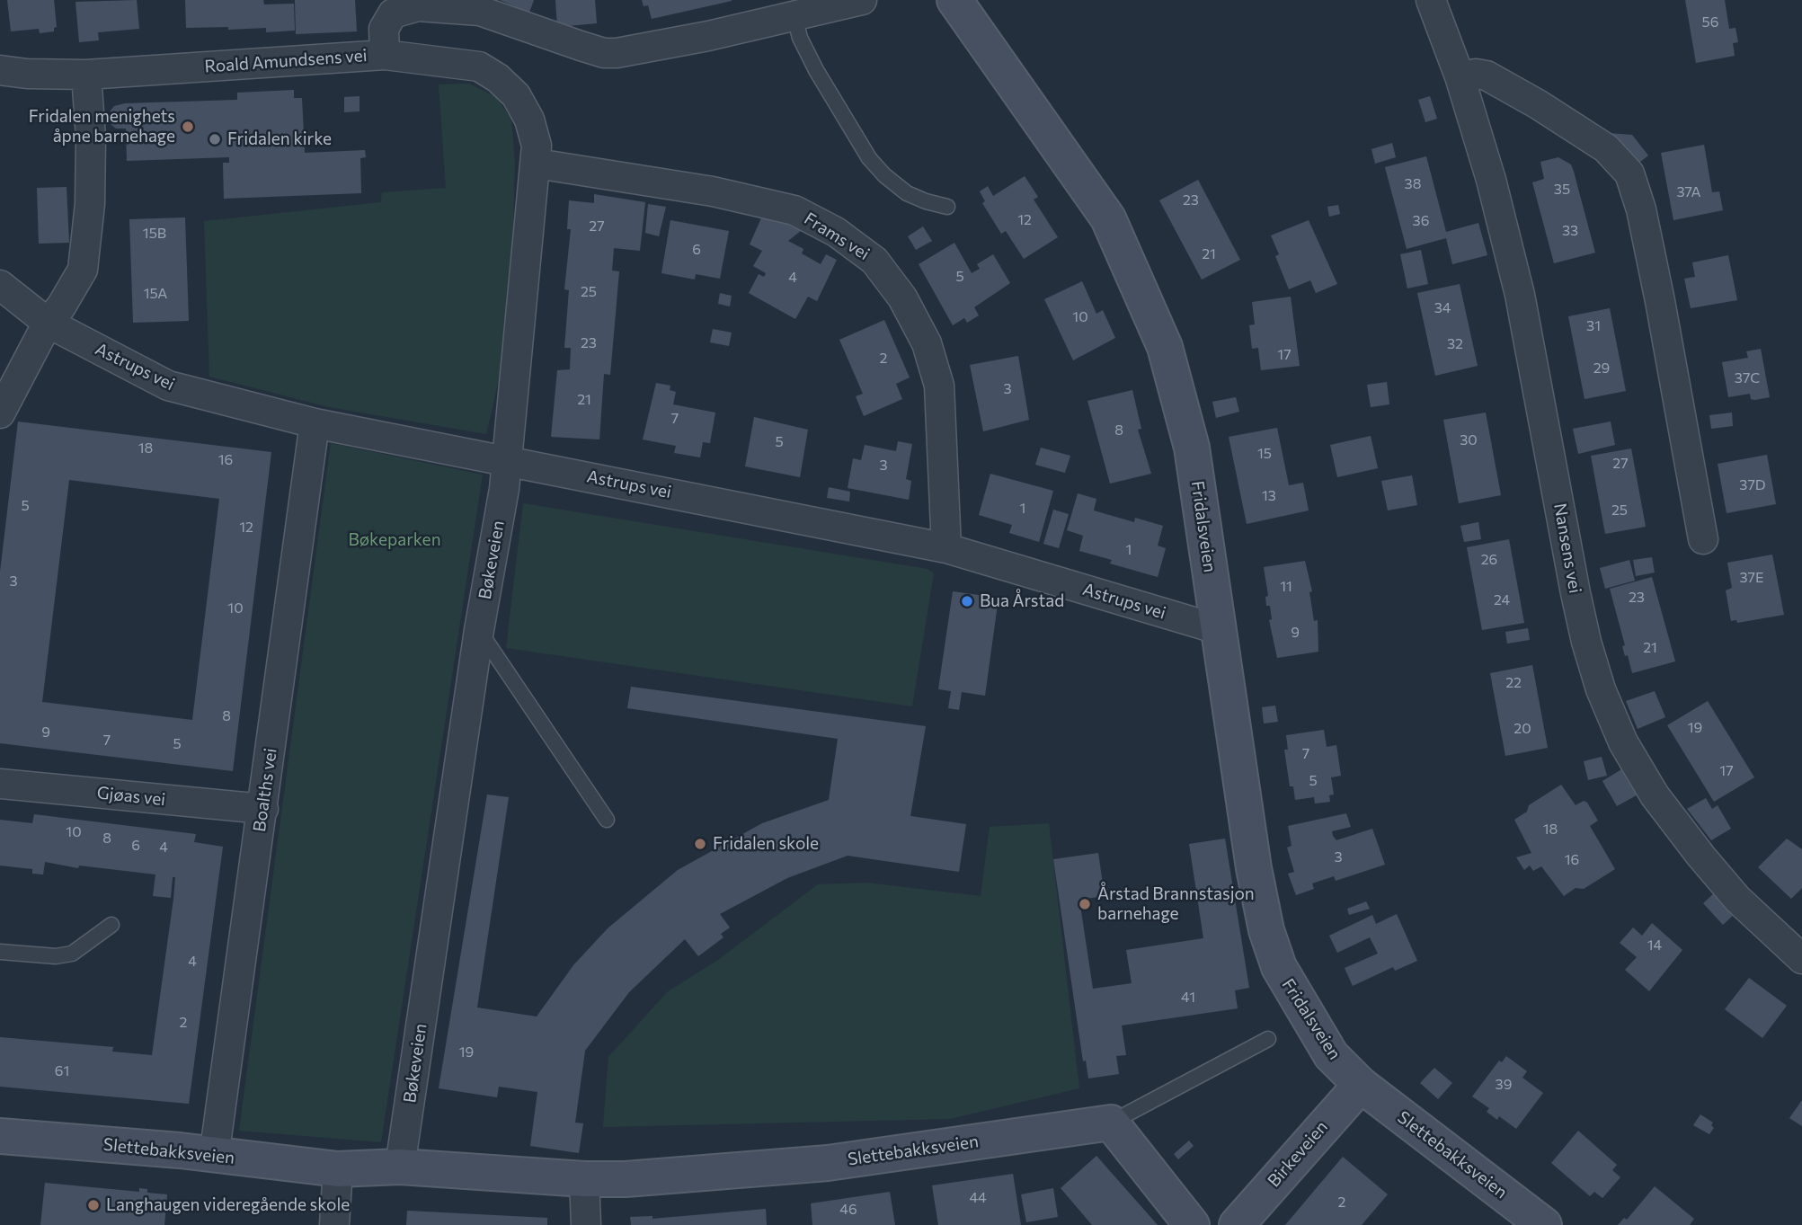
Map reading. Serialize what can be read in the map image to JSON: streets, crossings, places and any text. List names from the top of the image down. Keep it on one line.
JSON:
{"streets":{"street":["Roald Amundsens vei","Frams vei","Astrups vei","Fridalsveien","Nansens vei","Bøkeveien","Boalths vei","Gjøas vei","Slettebakksveien","Birkeveien"]},"crossings":[["Roald Amundsens vei","Bøkeveien"],["Frams vei","Astrups vei"],["Frams vei","Bøkeveien"],["Astrups vei","Fridalsveien"],["Astrups vei","Bøkeveien"],["Astrups vei","Boalths vei"],["Fridalsveien","Slettebakksveien"],["Fridalsveien","Birkeveien"],["Bøkeveien","Slettebakksveien"],["Boalths vei","Gjøas vei"],["Boalths vei","Slettebakksveien"],["Slettebakksveien","Birkeveien"]],"parks":["Bøkeparken"],"places":["Fridalen menighets åpne barnehage","Fridalen kirke","Bua Årstad","Fridalen skole","Årstad Brannstasjon barnehage","Langhaugen videregående skole"],"house_numbers":["56","38","35","37A","23","12","36","27","33","15B","6","21","5","4","25","15A","34","10","31","23","32","17","2","29","37C","3","21","7","8","30","5","18","15","16","27","3","37D","13","5","1","25","12","1","26","37E","3","11","23","24","10","9","21","22","8","19","20","9","7","5","7","17","5","18","10","8","6","4","3","16","14","4","41","2","19","61","39","44","2","46"]}
